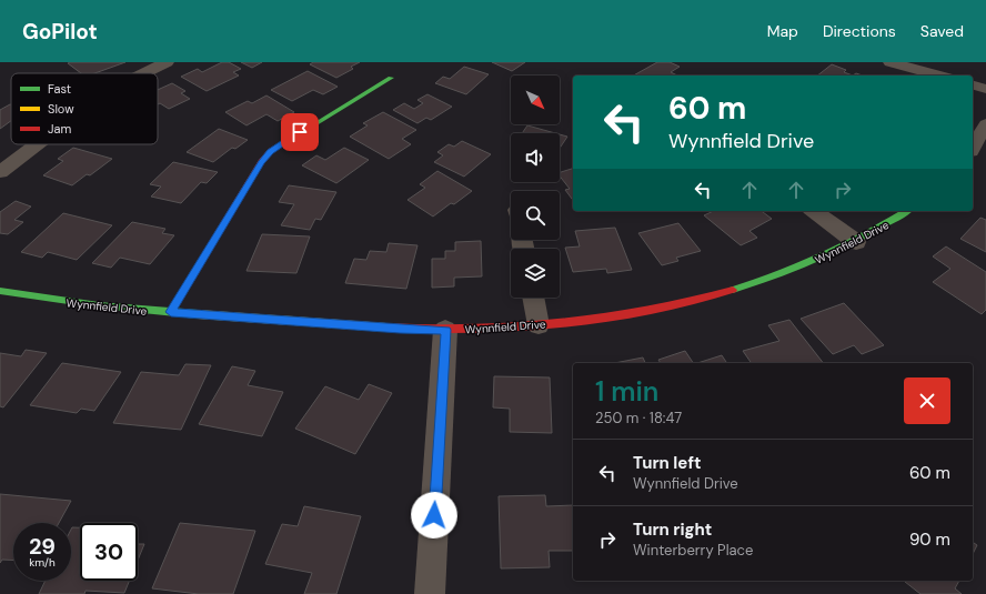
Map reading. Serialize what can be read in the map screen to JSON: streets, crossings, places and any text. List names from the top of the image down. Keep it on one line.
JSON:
{"streets":{"street":["Wynnfield Drive"]},"legend":["Fast","Slow","Jam"],"north":"bottom right","page":{"header":"GoPilot","nav":["Map","Directions","Saved"],"turn":["60 m","Wynnfield Drive"],"heading":["1 min","250 m · 18:47"],"list":[{"name":"Turn left","note":"Wynnfield Drive","value":"60 m"},{"name":"Turn right","note":"Winterberry Place","value":"90 m"}],"speed":"29 km/h","limit":"30"}}
